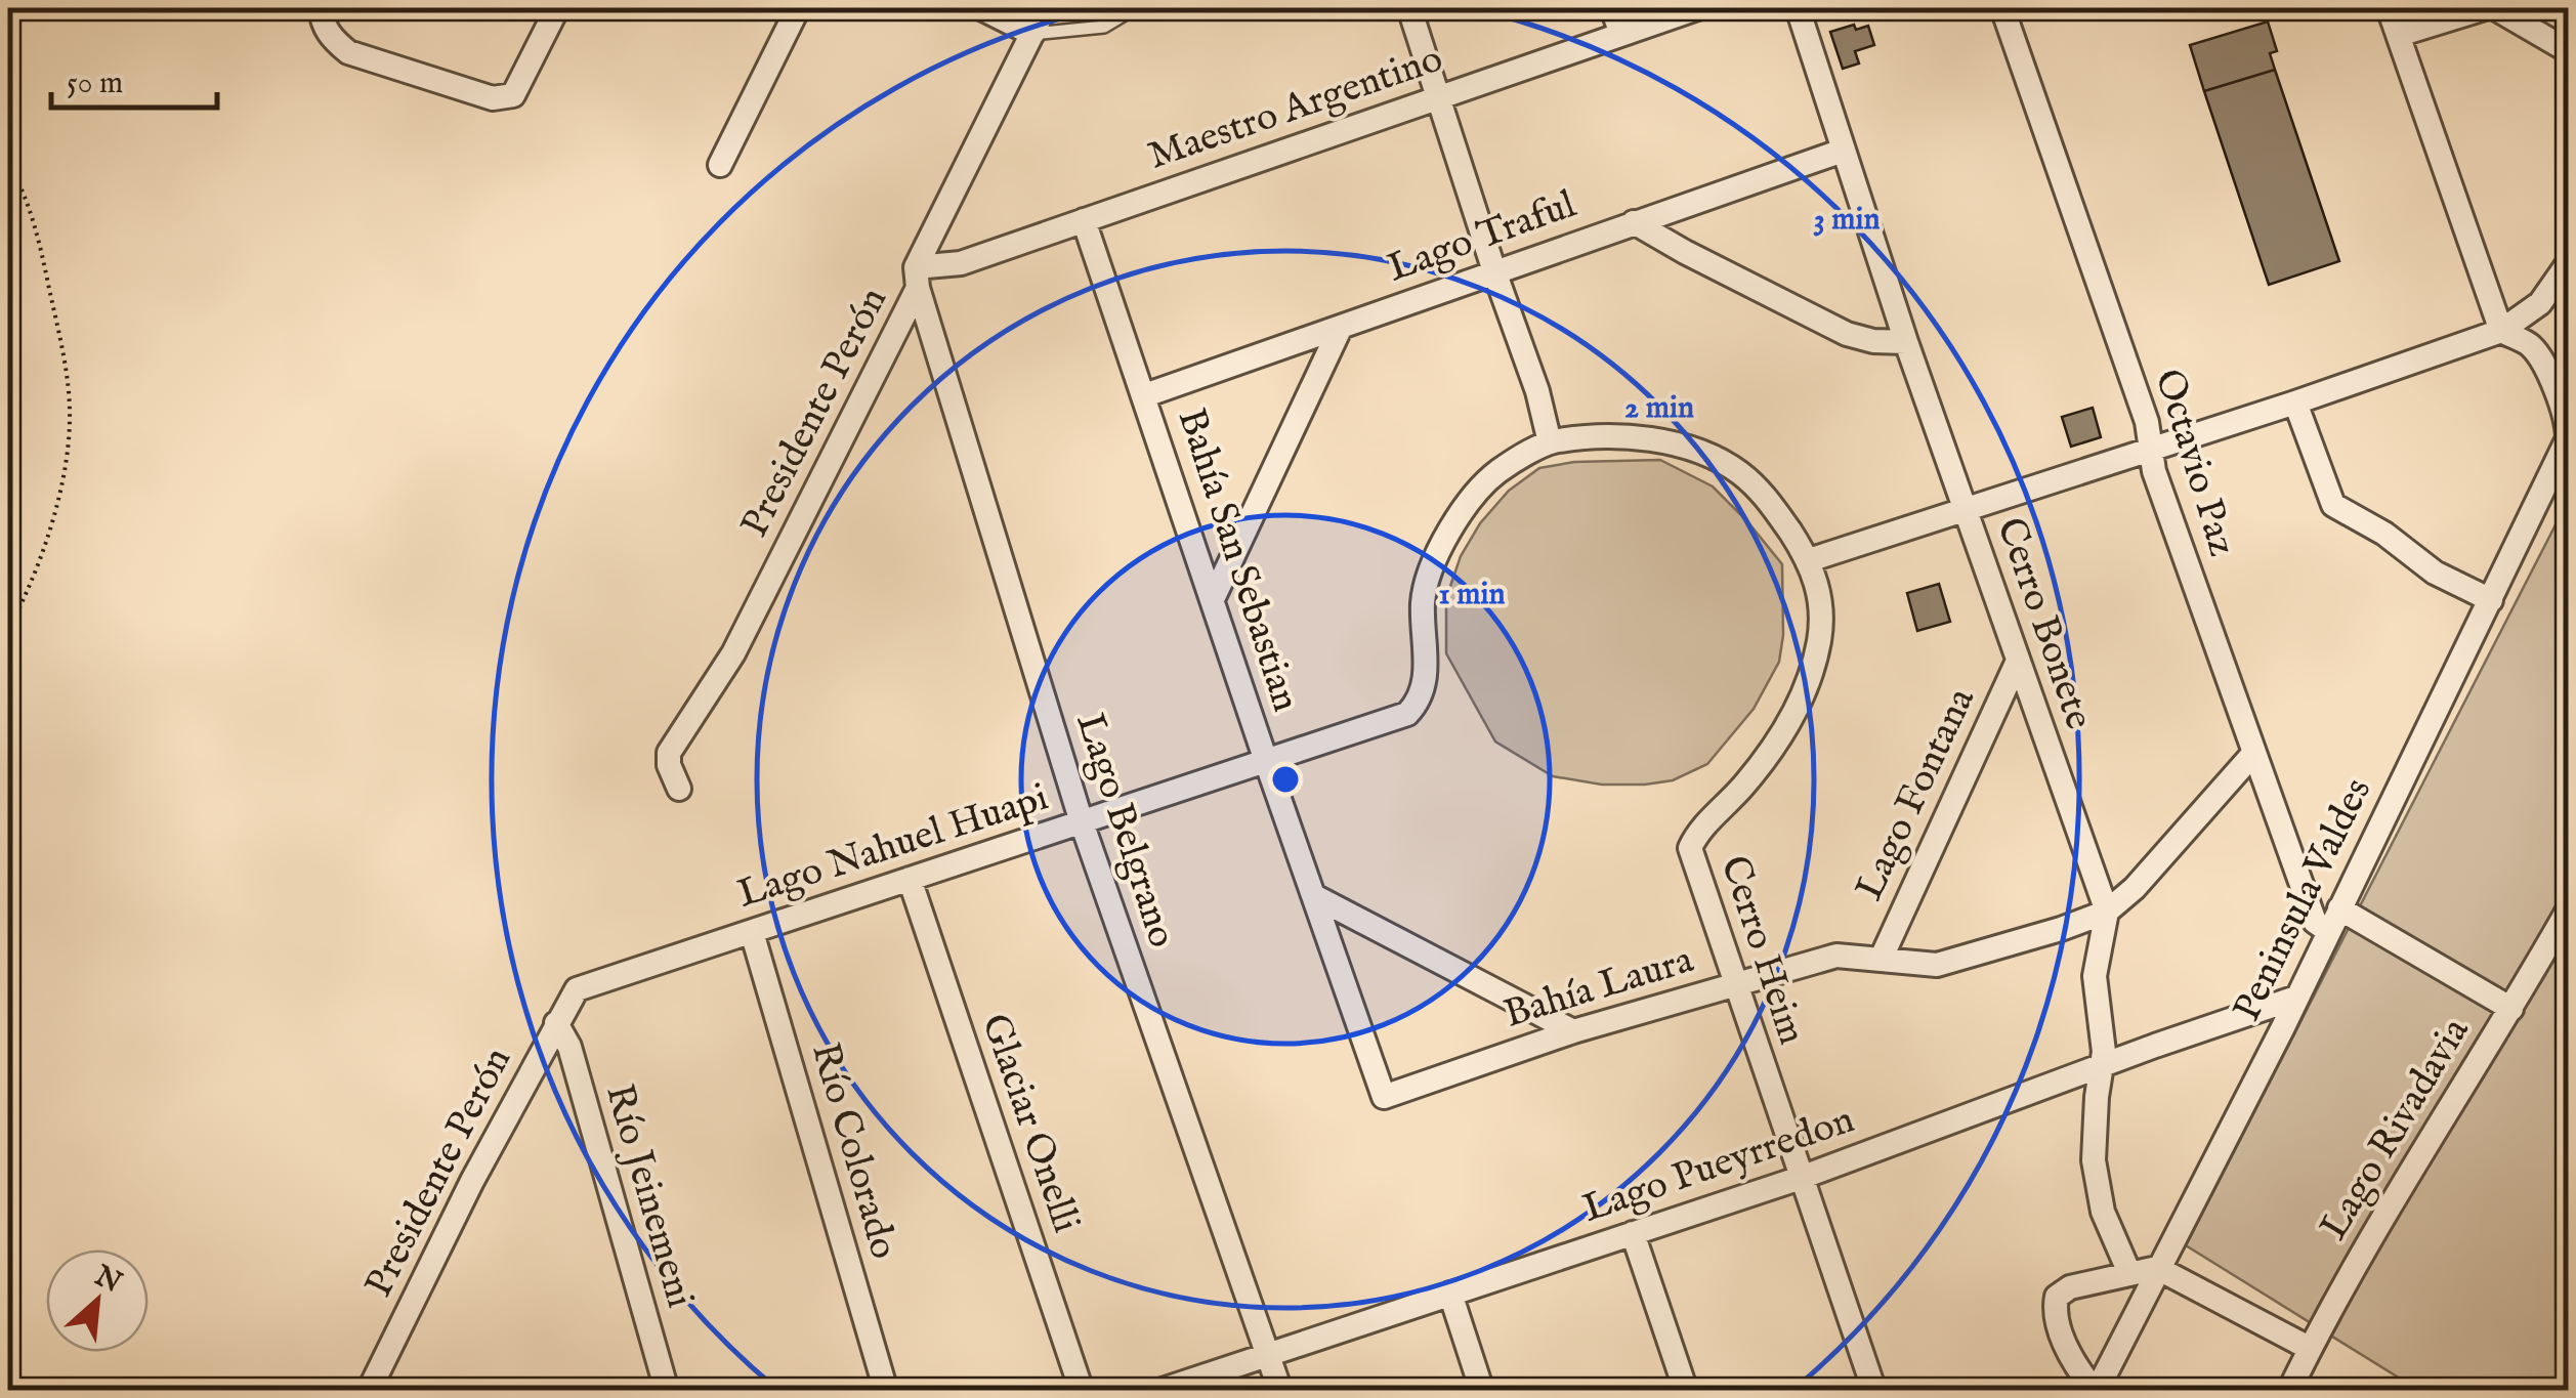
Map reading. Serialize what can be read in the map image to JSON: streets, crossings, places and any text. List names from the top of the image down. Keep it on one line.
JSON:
{"streets":{"street":["Maestro Argentino","Lago Traful","Presidente Perón","Octavio Paz","Bahía San Sebastian","Cerro Bonete","Lago Fontana","Lago Belgrano","Lago Nahuel Huapi","Peninsula Valdes","Cerro Heim","Bahía Laura","Glaciar Onelli","Lago Rivadavia","Río Colorado","Lago Pueyrredon","Río Jeinemeni"]},"crossings":[["Maestro Argentino","Presidente Perón"],["Maestro Argentino","Bahía San Sebastian"],["Maestro Argentino","Lago Belgrano"],["Lago Traful","Bahía San Sebastian"],["Lago Traful","Cerro Bonete"],["Presidente Perón","Lago Belgrano"],["Presidente Perón","Lago Nahuel Huapi"],["Presidente Perón","Río Jeinemeni"],["Octavio Paz","Peninsula Valdes"],["Octavio Paz","Bahía Laura"],["Bahía San Sebastian","Lago Nahuel Huapi"],["Bahía San Sebastian","Bahía Laura"],["Cerro Bonete","Lago Fontana"],["Cerro Bonete","Bahía Laura"],["Lago Fontana","Bahía Laura"],["Lago Belgrano","Lago Nahuel Huapi"],["Lago Belgrano","Lago Pueyrredon"],["Lago Nahuel Huapi","Cerro Heim"],["Lago Nahuel Huapi","Glaciar Onelli"],["Lago Nahuel Huapi","Río Colorado"],["Peninsula Valdes","Lago Pueyrredon"],["Cerro Heim","Bahía Laura"],["Cerro Heim","Lago Pueyrredon"]],"scale_bar":"50 m","north":"top right","rings":["3 min","2 min","1 min"]}
